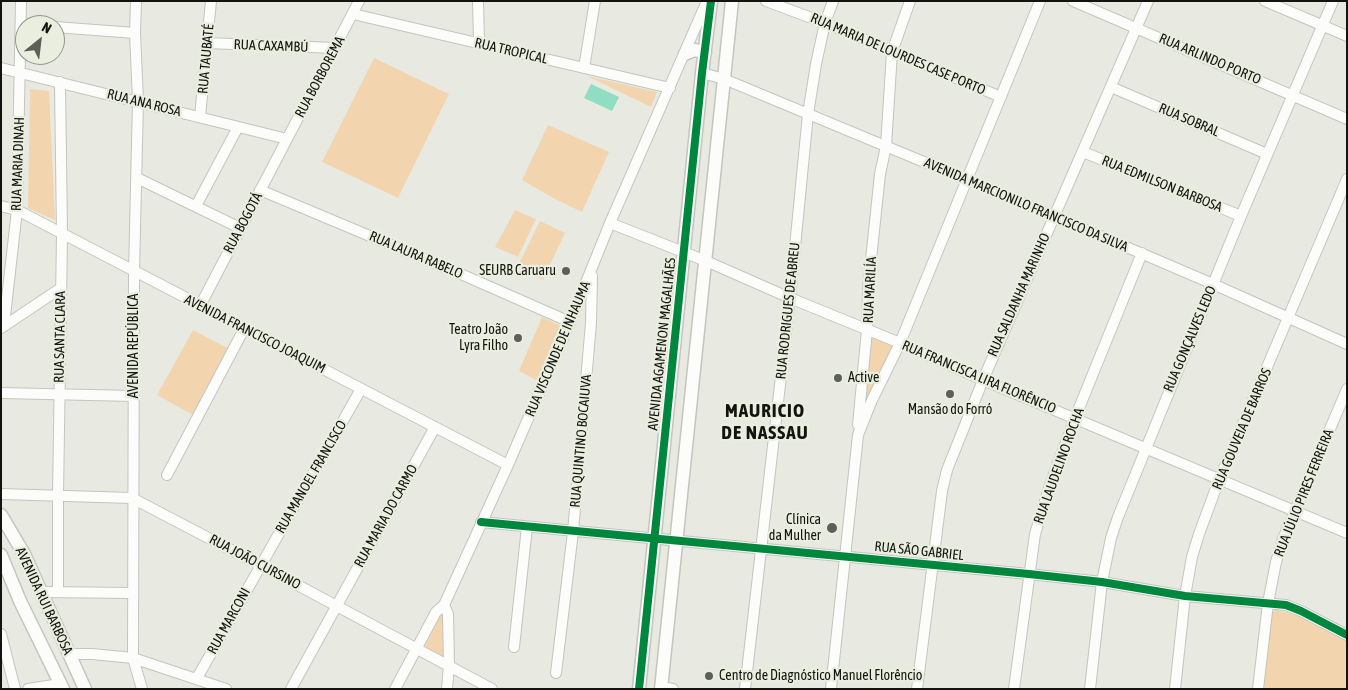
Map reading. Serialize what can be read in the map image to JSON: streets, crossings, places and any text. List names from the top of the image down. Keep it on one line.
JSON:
{"streets":{"main road":["AVENIDA AGAMENON MAGALHÃES","AVENIDA RUI BARBOSA"],"street":["RUA CAXAMBÚ","RUA TROPICAL","RUA MARIA DE LOURDES CASE PORTO","RUA TAUBATÉ","RUA ARLINDO PORTO","RUA BORBOREMA","RUA ANA ROSA","RUA SOBRAL","RUA MARIA DINAH","RUA EDMILSON BARBOSA","AVENIDA MARCIONILO FRANCISCO DA SILVA","RUA BOGOTÁ","RUA LAURA RABELO","RUA MARILÍA","RUA SALDANHA MARINHO","RUA RODRIGUES DE ABREU","AVENIDA FRANCISCO JOAQUIM","RUA SANTA CLARA","RUA GONÇALVES LEDO","AVENIDA REPÚBLICA","RUA VISCONDE DE INHAUMA","RUA FRANCISCA LIRA FLORÊNCIO","RUA GOUVEIA DE BARROS","RUA QUINTINO BOCAIUVA","RUA LAUDELINO ROCHA","RUA MANOEL FRANCISCO","RUA JÚLIO PIRES FERREIRA","RUA MARIA DO CARMO","RUA SÃO GABRIEL","RUA JOÃO CURSINO","RUA MARCONI"]},"crossings":[["RUA CAXAMBÚ","RUA TAUBATÉ"],["RUA CAXAMBÚ","RUA BORBOREMA"],["RUA TROPICAL","RUA BORBOREMA"],["RUA TROPICAL","RUA VISCONDE DE INHAUMA"],["RUA MARIA DE LOURDES CASE PORTO","RUA MARILÍA"],["RUA MARIA DE LOURDES CASE PORTO","RUA RODRIGUES DE ABREU"],["RUA TAUBATÉ","RUA ANA ROSA"],["RUA ARLINDO PORTO","RUA SALDANHA MARINHO"],["RUA ARLINDO PORTO","RUA GONÇALVES LEDO"],["RUA BORBOREMA","RUA ANA ROSA"],["RUA BORBOREMA","RUA BOGOTÁ"],["RUA ANA ROSA","RUA MARIA DINAH"],["RUA ANA ROSA","RUA BOGOTÁ"],["RUA ANA ROSA","RUA SANTA CLARA"],["RUA ANA ROSA","AVENIDA REPÚBLICA"],["RUA SOBRAL","RUA SALDANHA MARINHO"],["RUA SOBRAL","RUA GONÇALVES LEDO"],["RUA MARIA DINAH","AVENIDA FRANCISCO JOAQUIM"],["RUA EDMILSON BARBOSA","RUA SALDANHA MARINHO"],["RUA EDMILSON BARBOSA","RUA GONÇALVES LEDO"],["AVENIDA MARCIONILO FRANCISCO DA SILVA","RUA MARILÍA"],["AVENIDA MARCIONILO FRANCISCO DA SILVA","RUA SALDANHA MARINHO"],["AVENIDA MARCIONILO FRANCISCO DA SILVA","RUA RODRIGUES DE ABREU"],["AVENIDA MARCIONILO FRANCISCO DA SILVA","RUA GONÇALVES LEDO"],["AVENIDA MARCIONILO FRANCISCO DA SILVA","AVENIDA AGAMENON MAGALHÃES"],["AVENIDA MARCIONILO FRANCISCO DA SILVA","RUA GOUVEIA DE BARROS"],["AVENIDA MARCIONILO FRANCISCO DA SILVA","RUA LAUDELINO ROCHA"],["RUA BOGOTÁ","RUA LAURA RABELO"],["RUA BOGOTÁ","AVENIDA FRANCISCO JOAQUIM"],["RUA LAURA RABELO","RUA VISCONDE DE INHAUMA"],["RUA MARILÍA","RUA FRANCISCA LIRA FLORÊNCIO"],["RUA SALDANHA MARINHO","RUA FRANCISCA LIRA FLORÊNCIO"],["RUA SALDANHA MARINHO","RUA SÃO GABRIEL"],["RUA RODRIGUES DE ABREU","RUA FRANCISCA LIRA FLORÊNCIO"],["RUA RODRIGUES DE ABREU","RUA SÃO GABRIEL"],["AVENIDA FRANCISCO JOAQUIM","RUA SANTA CLARA"],["AVENIDA FRANCISCO JOAQUIM","AVENIDA REPÚBLICA"],["AVENIDA FRANCISCO JOAQUIM","RUA VISCONDE DE INHAUMA"],["AVENIDA FRANCISCO JOAQUIM","RUA MANOEL FRANCISCO"],["AVENIDA FRANCISCO JOAQUIM","RUA MARIA DO CARMO"],["RUA SANTA CLARA","RUA JOÃO CURSINO"],["RUA GONÇALVES LEDO","RUA FRANCISCA LIRA FLORÊNCIO"],["RUA GONÇALVES LEDO","RUA SÃO GABRIEL"],["AVENIDA AGAMENON MAGALHÃES","RUA VISCONDE DE INHAUMA"],["AVENIDA AGAMENON MAGALHÃES","RUA FRANCISCA LIRA FLORÊNCIO"],["AVENIDA AGAMENON MAGALHÃES","RUA SÃO GABRIEL"],["AVENIDA REPÚBLICA","RUA JOÃO CURSINO"],["RUA VISCONDE DE INHAUMA","RUA FRANCISCA LIRA FLORÊNCIO"],["RUA VISCONDE DE INHAUMA","RUA QUINTINO BOCAIUVA"],["RUA VISCONDE DE INHAUMA","RUA SÃO GABRIEL"],["RUA VISCONDE DE INHAUMA","RUA JOÃO CURSINO"],["RUA FRANCISCA LIRA FLORÊNCIO","RUA GOUVEIA DE BARROS"],["RUA FRANCISCA LIRA FLORÊNCIO","RUA LAUDELINO ROCHA"],["RUA FRANCISCA LIRA FLORÊNCIO","RUA JÚLIO PIRES FERREIRA"],["RUA GOUVEIA DE BARROS","RUA SÃO GABRIEL"],["RUA QUINTINO BOCAIUVA","RUA SÃO GABRIEL"],["RUA LAUDELINO ROCHA","RUA SÃO GABRIEL"],["RUA MANOEL FRANCISCO","RUA JOÃO CURSINO"],["RUA MANOEL FRANCISCO","RUA MARCONI"],["RUA JÚLIO PIRES FERREIRA","RUA SÃO GABRIEL"],["RUA MARIA DO CARMO","RUA JOÃO CURSINO"],["RUA JOÃO CURSINO","RUA MARCONI"]],"districts":["MAURICIO DE NASSAU"],"places":["SEURB Caruaru","Teatro João Lyra Filho","Active","Mansão do Forró","Clínica da Mulher","Centro de Diagnóstico Manuel Florêncio"],"north":"top right"}
